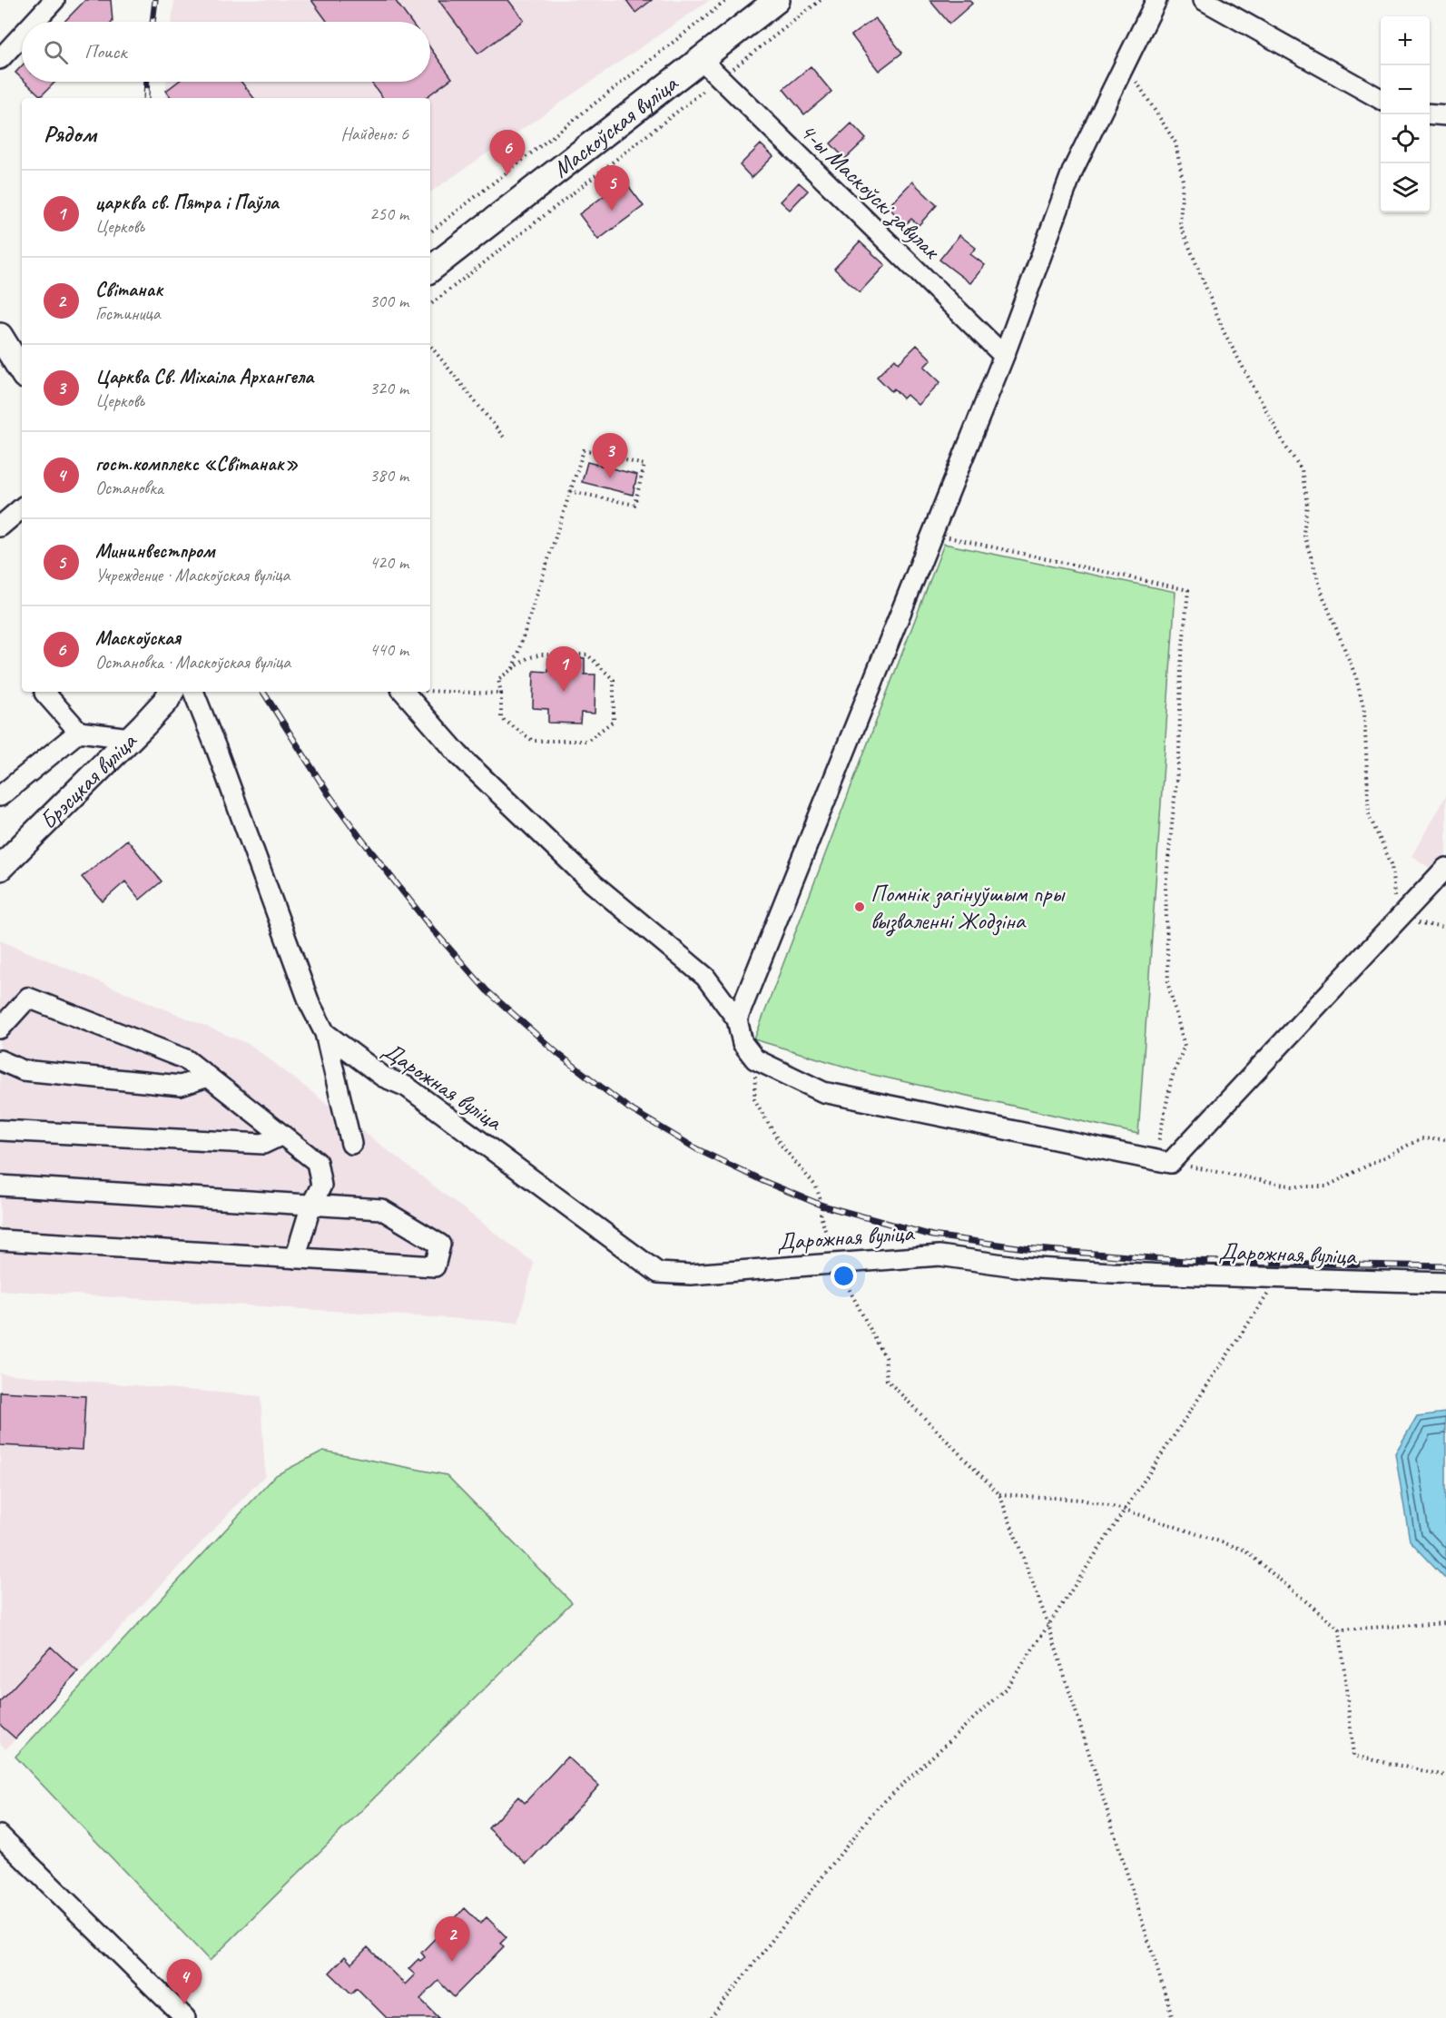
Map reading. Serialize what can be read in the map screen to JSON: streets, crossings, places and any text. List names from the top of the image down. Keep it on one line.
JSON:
{"streets":{"main road":["Маскоўская вуліца","Брэсцкая вуліца"],"street":["4-ы Маскоўскі завулак","Дарожная вуліца"]},"crossings":[["Маскоўская вуліца","4-ы Маскоўскі завулак"]],"places":["Помнік загінуўшым пры вызваленні Жодзіна"],"page":{"map_buttons":["+","−"],"search":"Поиск","heading":["Рядом","Найдено: 6"],"pins":["6","5","3","1","2","4"],"list":[{"mark":"1","name":"царква св. Пятра і Паўла","note":"Церковь","value":"250 m"},{"mark":"2","name":"Світанак","note":"Гостиница","value":"300 m"},{"mark":"3","name":"Царква Св. Міхаіла Архангела","note":"Церковь","value":"320 m"},{"mark":"4","name":"гост.комплекс «Світанак»","note":"Остановка","value":"380 m"},{"mark":"5","name":"Мининвестпром","note":"Учреждение · Маскоўская вуліца","value":"420 m"},{"mark":"6","name":"Маскоўская","note":"Остановка · Маскоўская вуліца","value":"440 m"}]}}
